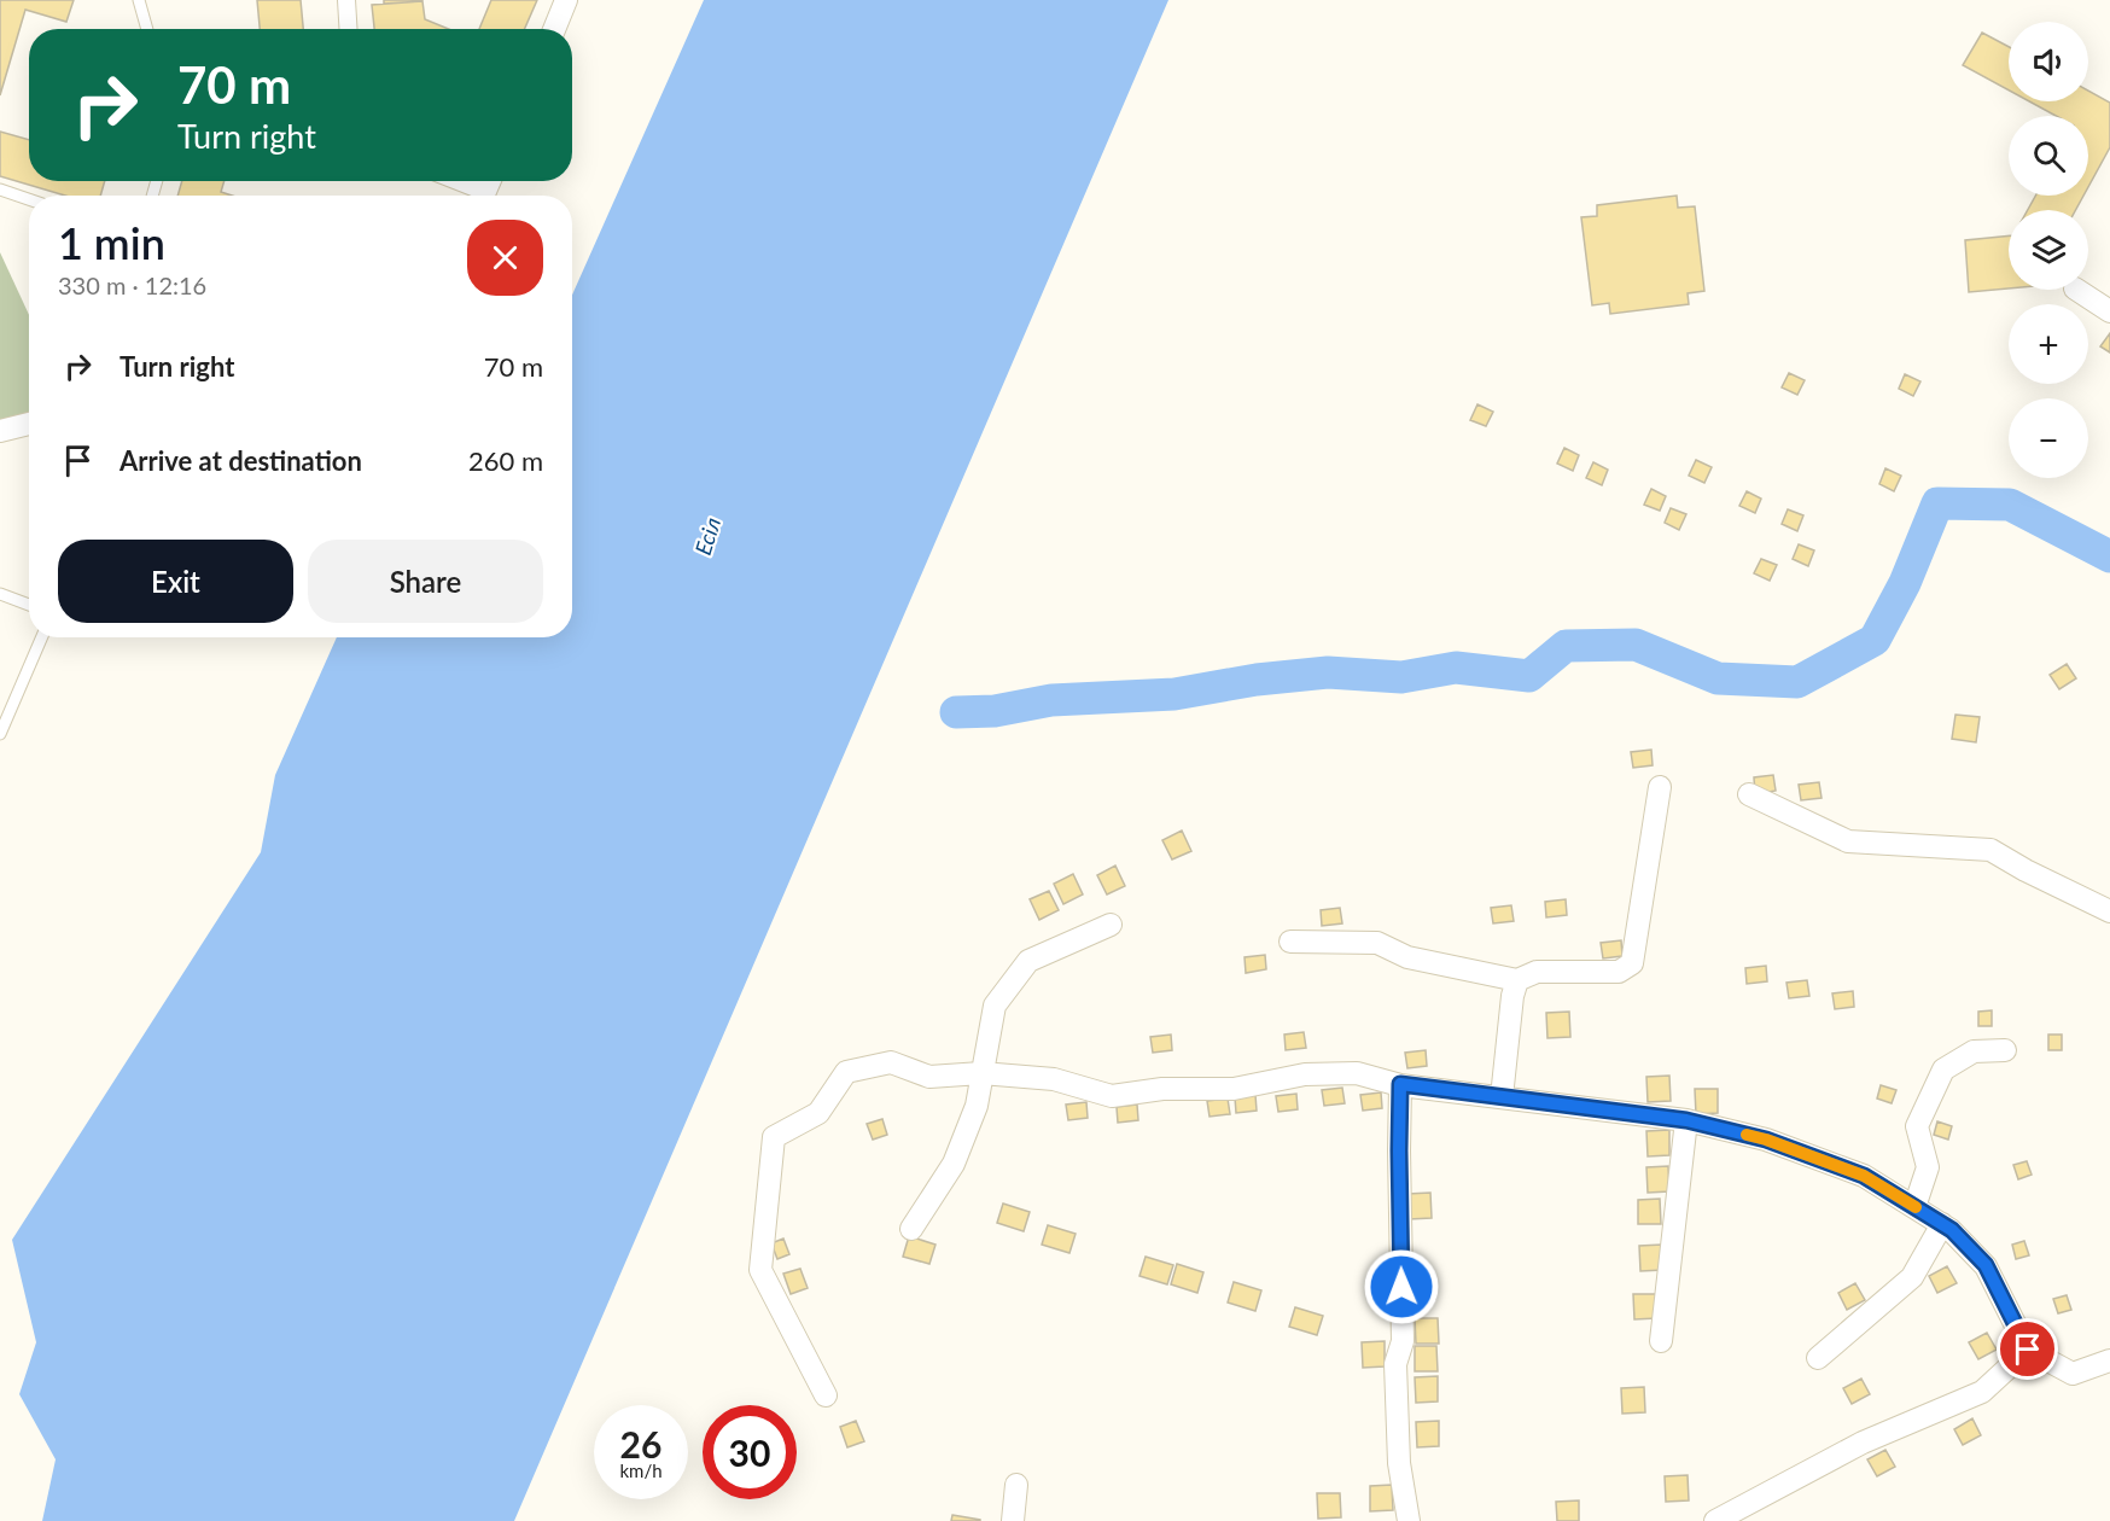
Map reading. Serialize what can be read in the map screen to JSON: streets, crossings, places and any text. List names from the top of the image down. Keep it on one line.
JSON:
{"water":["Есіл"],"page":{"map_buttons":["+","−"],"turn":["70 m","Turn right"],"heading":["1 min","330 m · 12:16"],"list":[{"name":"Turn right","value":"70 m"},{"name":"Arrive at destination","value":"260 m"}],"buttons":["Exit","Share"],"speed":"26 km/h","limit":"30"}}
